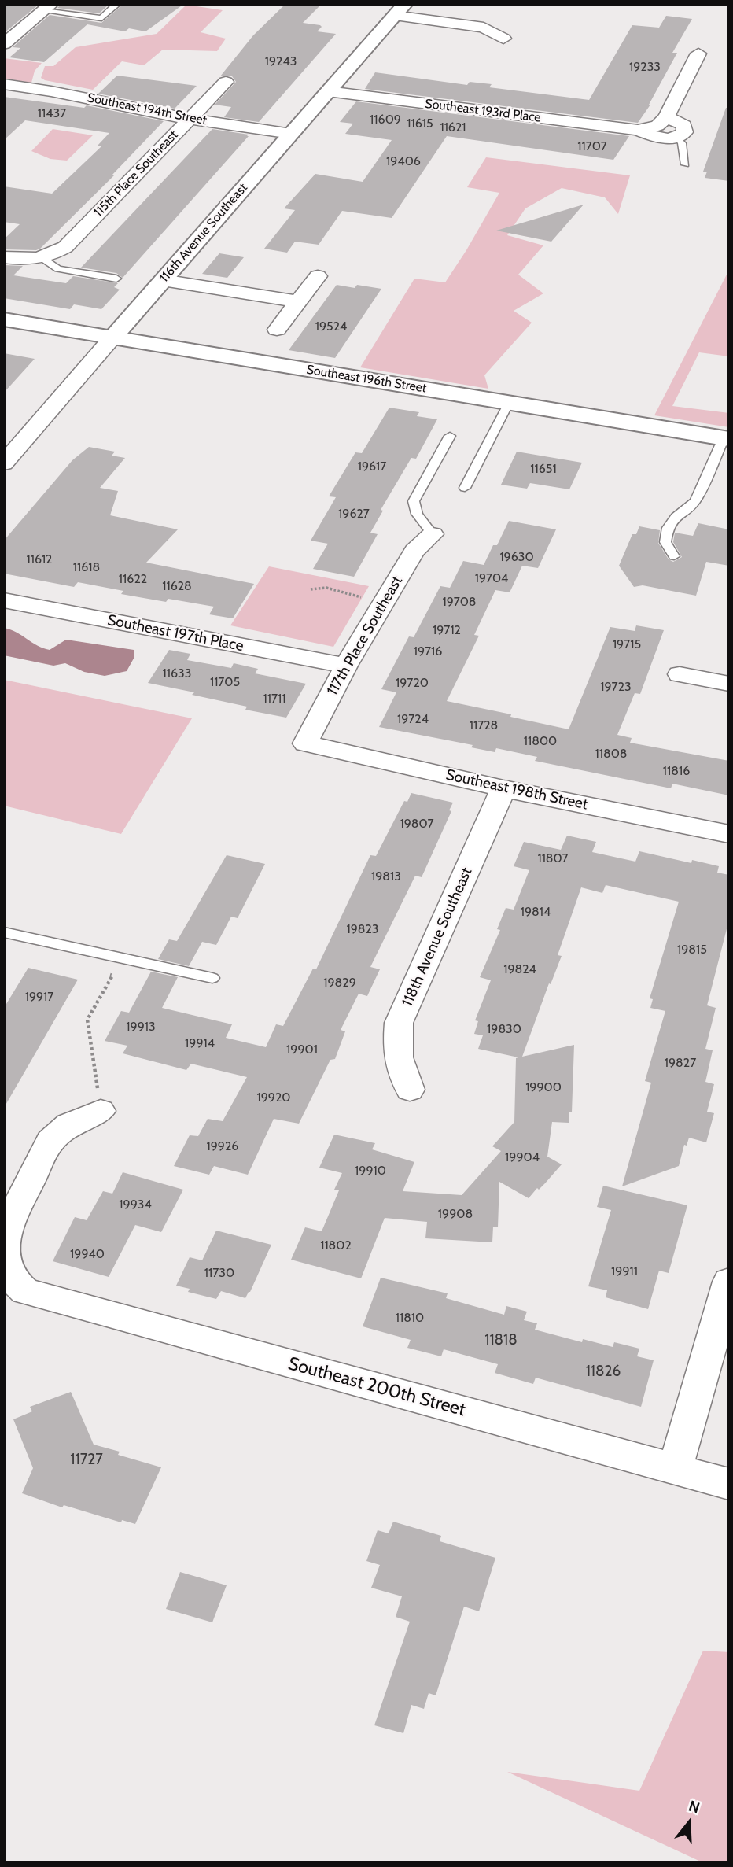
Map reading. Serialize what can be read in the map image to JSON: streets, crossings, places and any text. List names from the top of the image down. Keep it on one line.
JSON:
{"streets":{"street":["Southeast 194th Street","Southeast 193rd Place","115th Place Southeast","116th Avenue Southeast","Southeast 196th Street","Southeast 197th Place","117th Place Southeast","Southeast 198th Street","118th Avenue Southeast","Southeast 200th Street"]},"crossings":[["Southeast 194th Street","115th Place Southeast"],["Southeast 194th Street","116th Avenue Southeast"],["Southeast 193rd Place","116th Avenue Southeast"],["116th Avenue Southeast","Southeast 196th Street"],["Southeast 197th Place","117th Place Southeast"],["117th Place Southeast","Southeast 198th Street"],["Southeast 198th Street","118th Avenue Southeast"]],"house_numbers":["19243","19233","11437","11609","11615","11621","11707","19406","19524","19617","11651","19627","19630","11612","11618","19704","11622","11628","19708","19712","19715","19716","11633","11705","19720","19723","11711","19724","11728","11800","11808","11816","19807","11807","19813","19814","19823","19815","19824","19829","19917","19913","19830","19914","19901","19827","19900","19920","19926","19904","19910","19934","19908","11802","19940","19911","11730","11810","11818","11826","11727"],"north":"top"}
